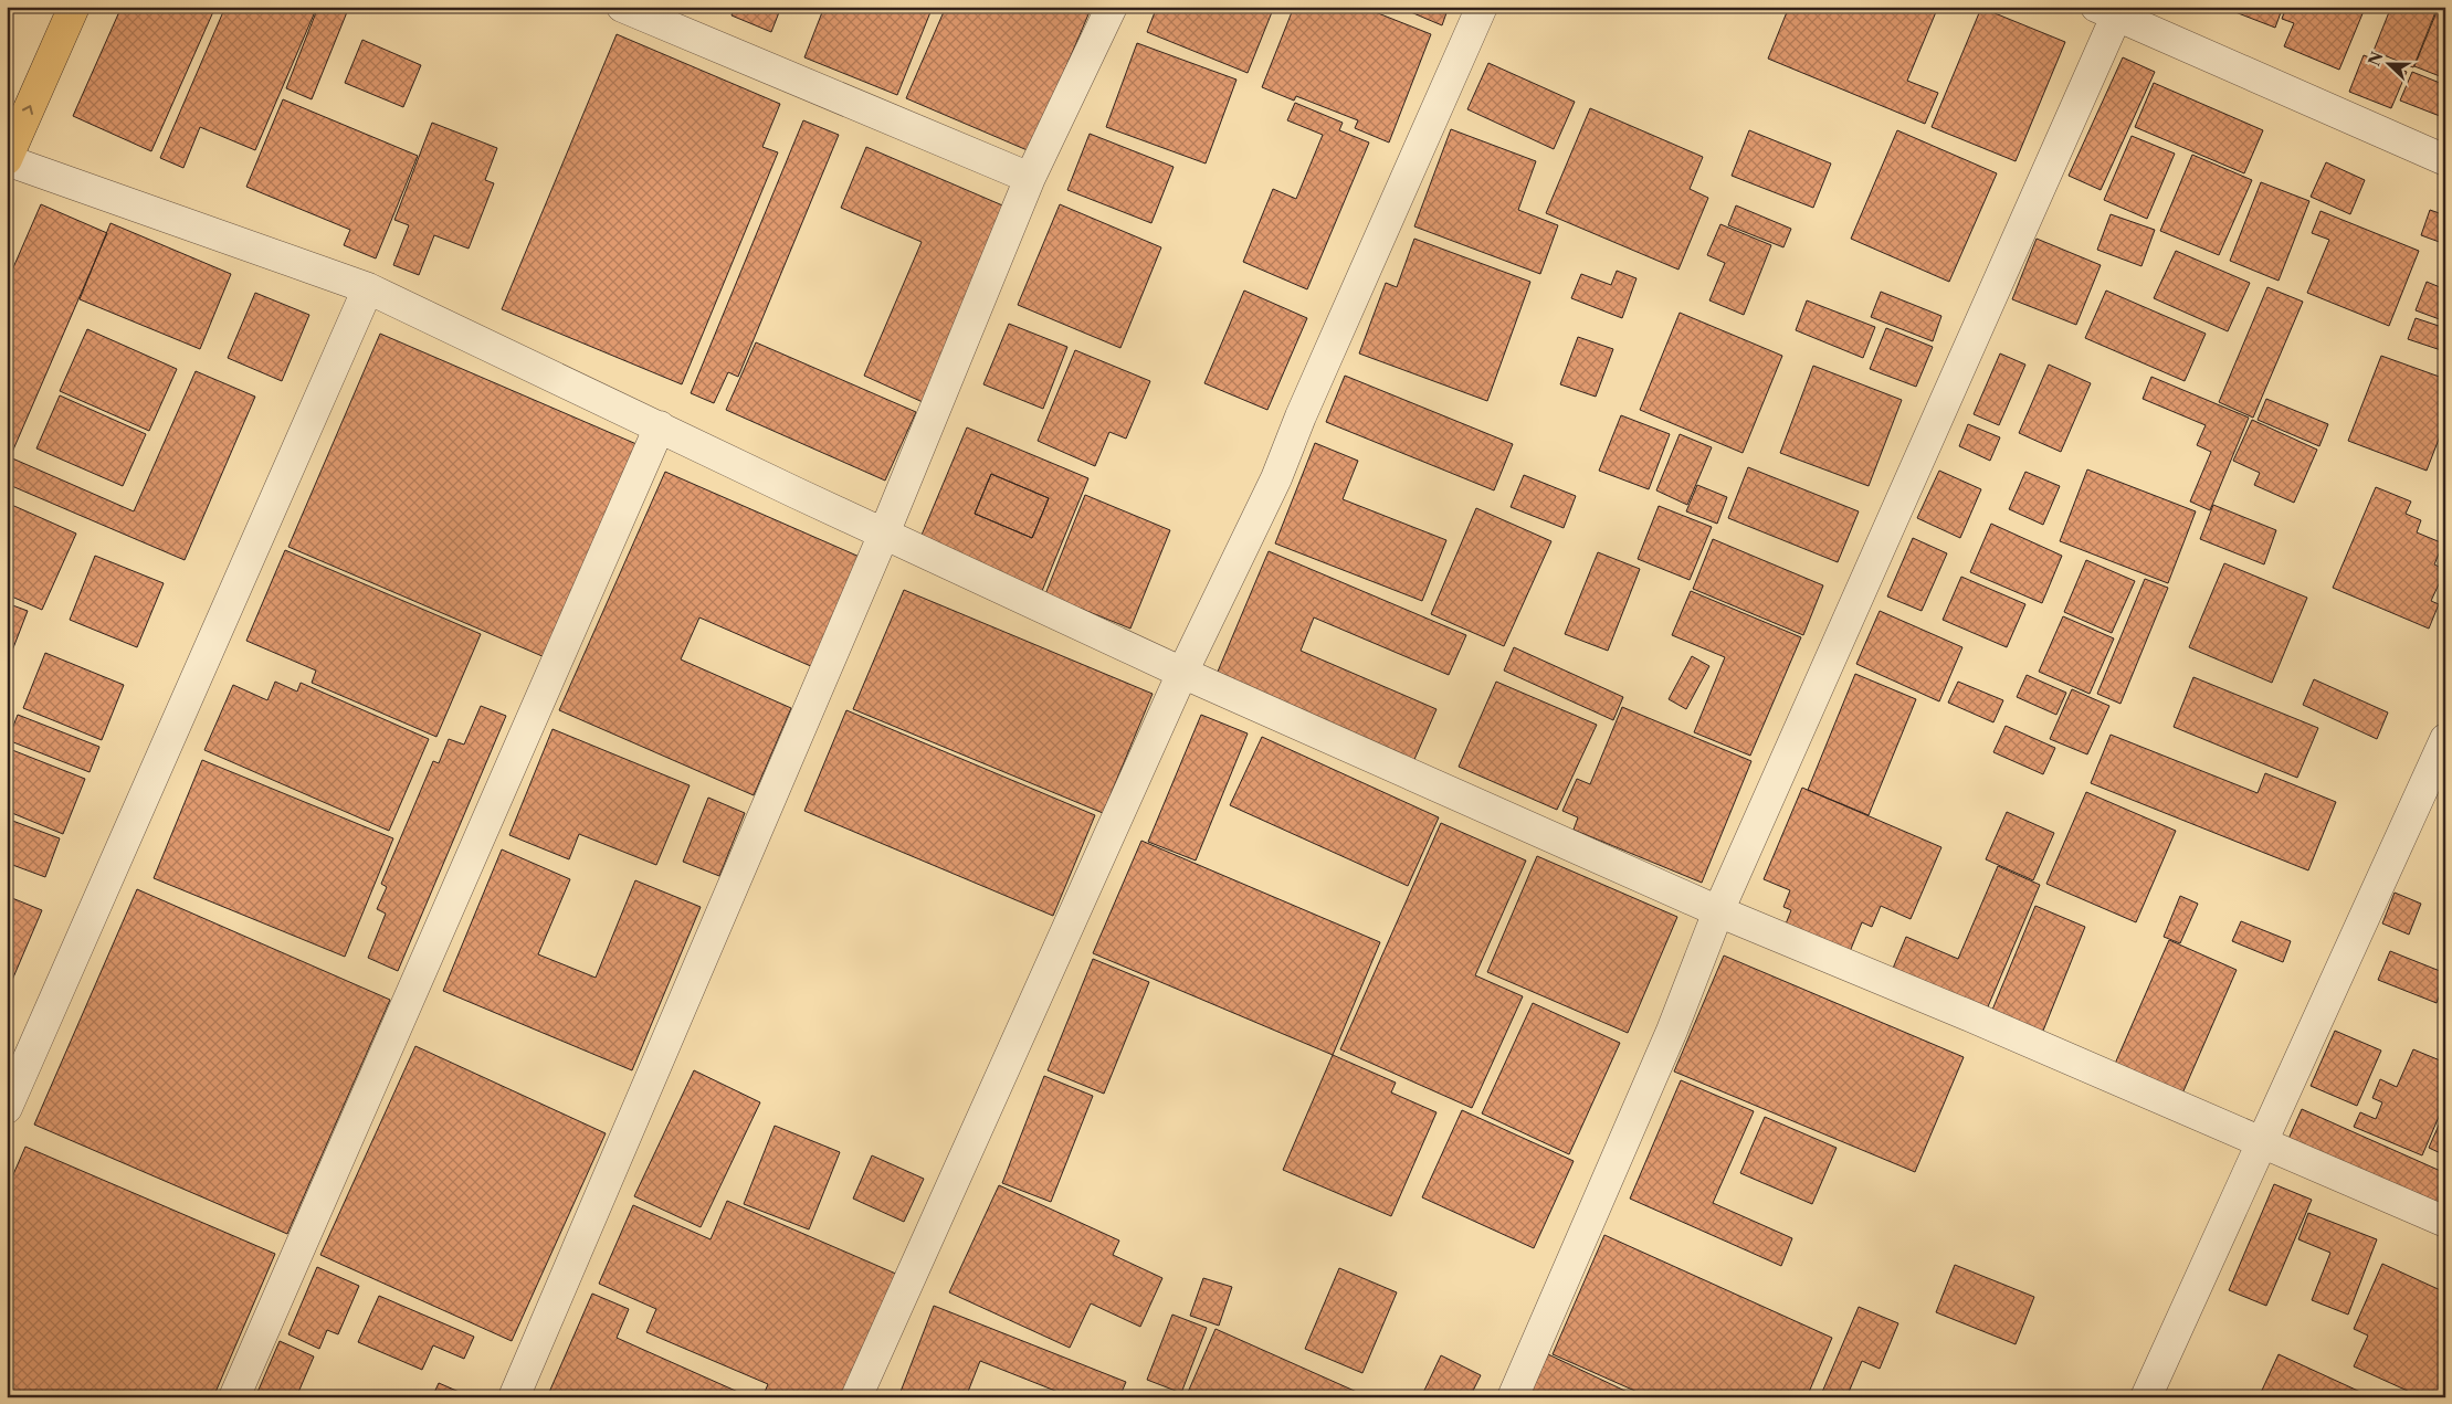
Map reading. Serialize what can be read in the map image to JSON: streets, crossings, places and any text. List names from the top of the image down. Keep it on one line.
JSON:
{"north":"left"}
